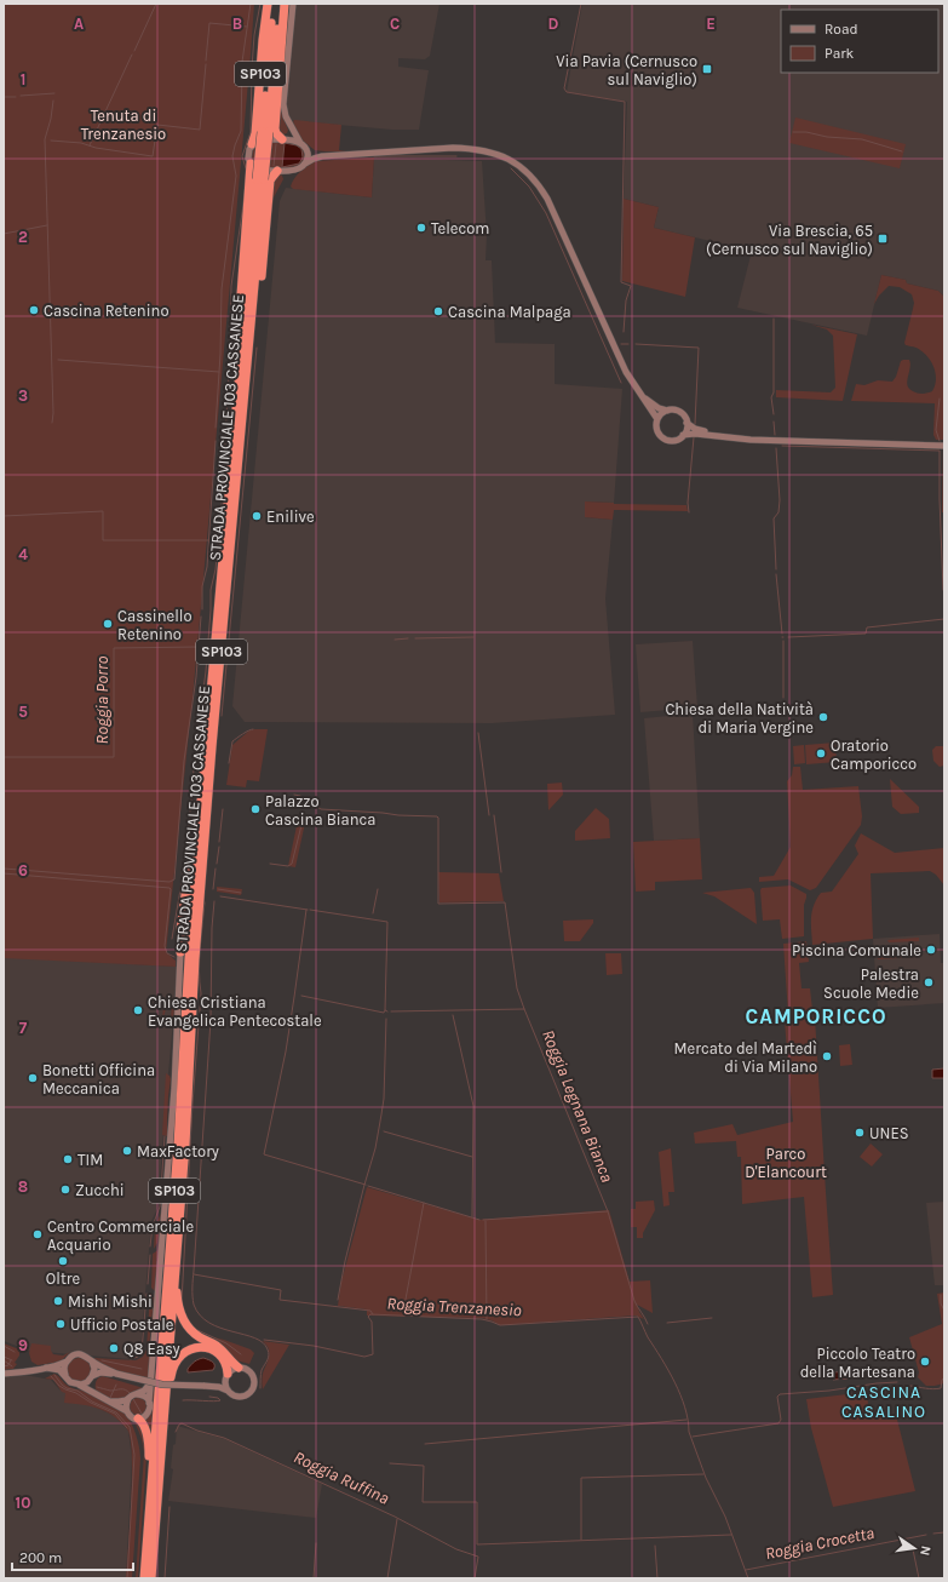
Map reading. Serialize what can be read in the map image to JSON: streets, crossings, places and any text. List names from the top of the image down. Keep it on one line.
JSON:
{"streets":{"highway":["SP103","STRADA PROVINCIALE 103 CASSANESE"]},"crossings":[["SP103","STRADA PROVINCIALE 103 CASSANESE"]],"districts":["CAMPORICCO","CASCINA CASALINO"],"water":["Roggia Porro","Roggia Legnana Bianca","Roggia Trenzanesio","Roggia Ruffina","Roggia Crocetta"],"parks":["Tenuta di Trenzanesio","Parco D'Elancourt"],"places":{"transit":["Via Pavia (Cernusco sul Naviglio)","Via Brescia, 65 (Cernusco sul Naviglio)"],"other":["Telecom","Cascina Retenino","Cascina Malpaga","Enilive","Cassinello Retenino","Chiesa della Natività di Maria Vergine","Oratorio Camporicco","Palazzo Cascina Bianca","Piscina Comunale","Palestra Scuole Medie","Chiesa Cristiana Evangelica Pentecostale","Mercato del Martedì di Via Milano","Bonetti Officina Meccanica","UNES","MaxFactory","TIM","Zucchi","Centro Commerciale Acquario","Oltre","Mishi Mishi","Ufficio Postale","Q8 Easy","Piccolo Teatro della Martesana"]},"legend":["Road","Park"],"scale_bar":"200 m","north":"right","grid":{"columns":["A","B","C","D","E"],"rows":["1","2","3","4","5","6","7","8","9","10"]}}
